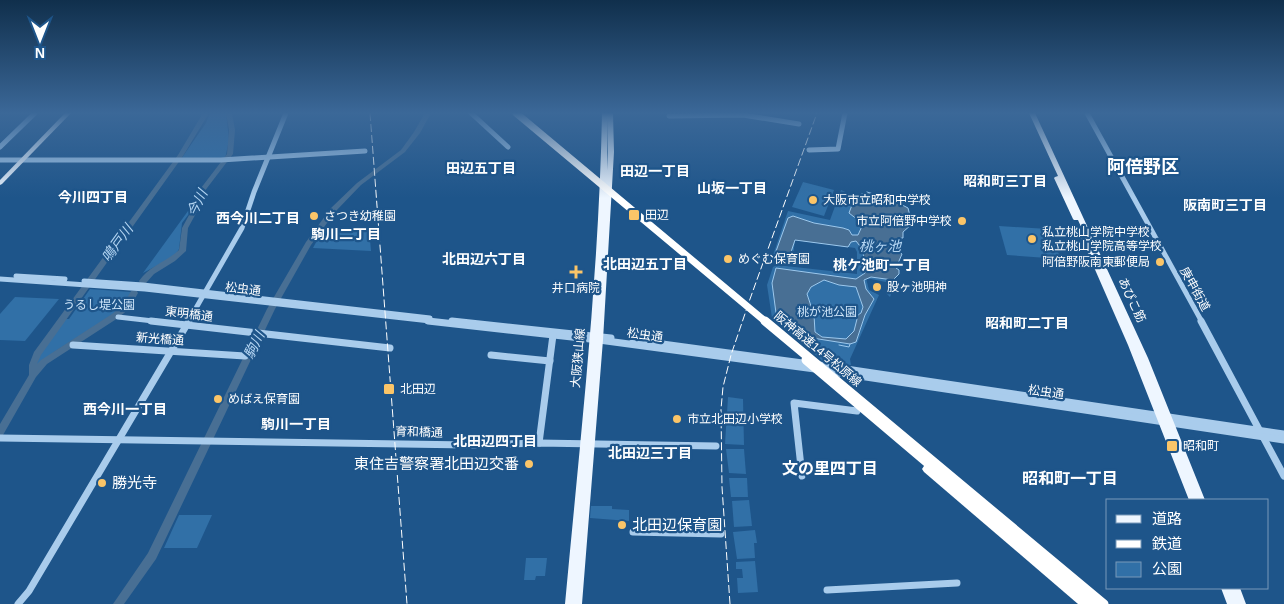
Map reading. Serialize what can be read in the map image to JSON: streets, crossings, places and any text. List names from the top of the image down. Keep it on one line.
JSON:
{"streets":{"highway":["阪神高速14号松原線"],"main road":["あびこ筋","大阪狭山線"],"street":["松虫通","庚申街道","東明橋通","新光橋通","育和橋通"]},"crossings":[["松虫通","庚申街道"],["松虫通","あびこ筋"],["松虫通","大阪狭山線"],["大阪狭山線","育和橋通"]],"districts":["阿倍野区","田辺五丁目","田辺一丁目","昭和町三丁目","山坂一丁目","今川四丁目","阪南町三丁目","西今川二丁目","駒川二丁目","北田辺六丁目","北田辺五丁目","桃ケ池町一丁目","昭和町二丁目","西今川一丁目","駒川一丁目","北田辺四丁目","北田辺三丁目","文の里四丁目","昭和町一丁目"],"water":["今川","鳴戸川","桃ヶ池","駒川"],"parks":["うるし堤公園","桃が池公園"],"places":{"other":["大阪市立昭和中学校","さつき幼稚園","市立阿倍野中学校","私立桃山学院中学校 私立桃山学院高等学校","めぐむ保育園","阿倍野阪南東郵便局","股ヶ池明神","めばえ保育園","市立北田辺小学校","東住吉警察署北田辺交番","勝光寺","北田辺保育園"],"transit":["田辺","北田辺","昭和町"],"health":["井口病院"]},"legend":["道路","鉄道","公園"],"north":"bottom"}
